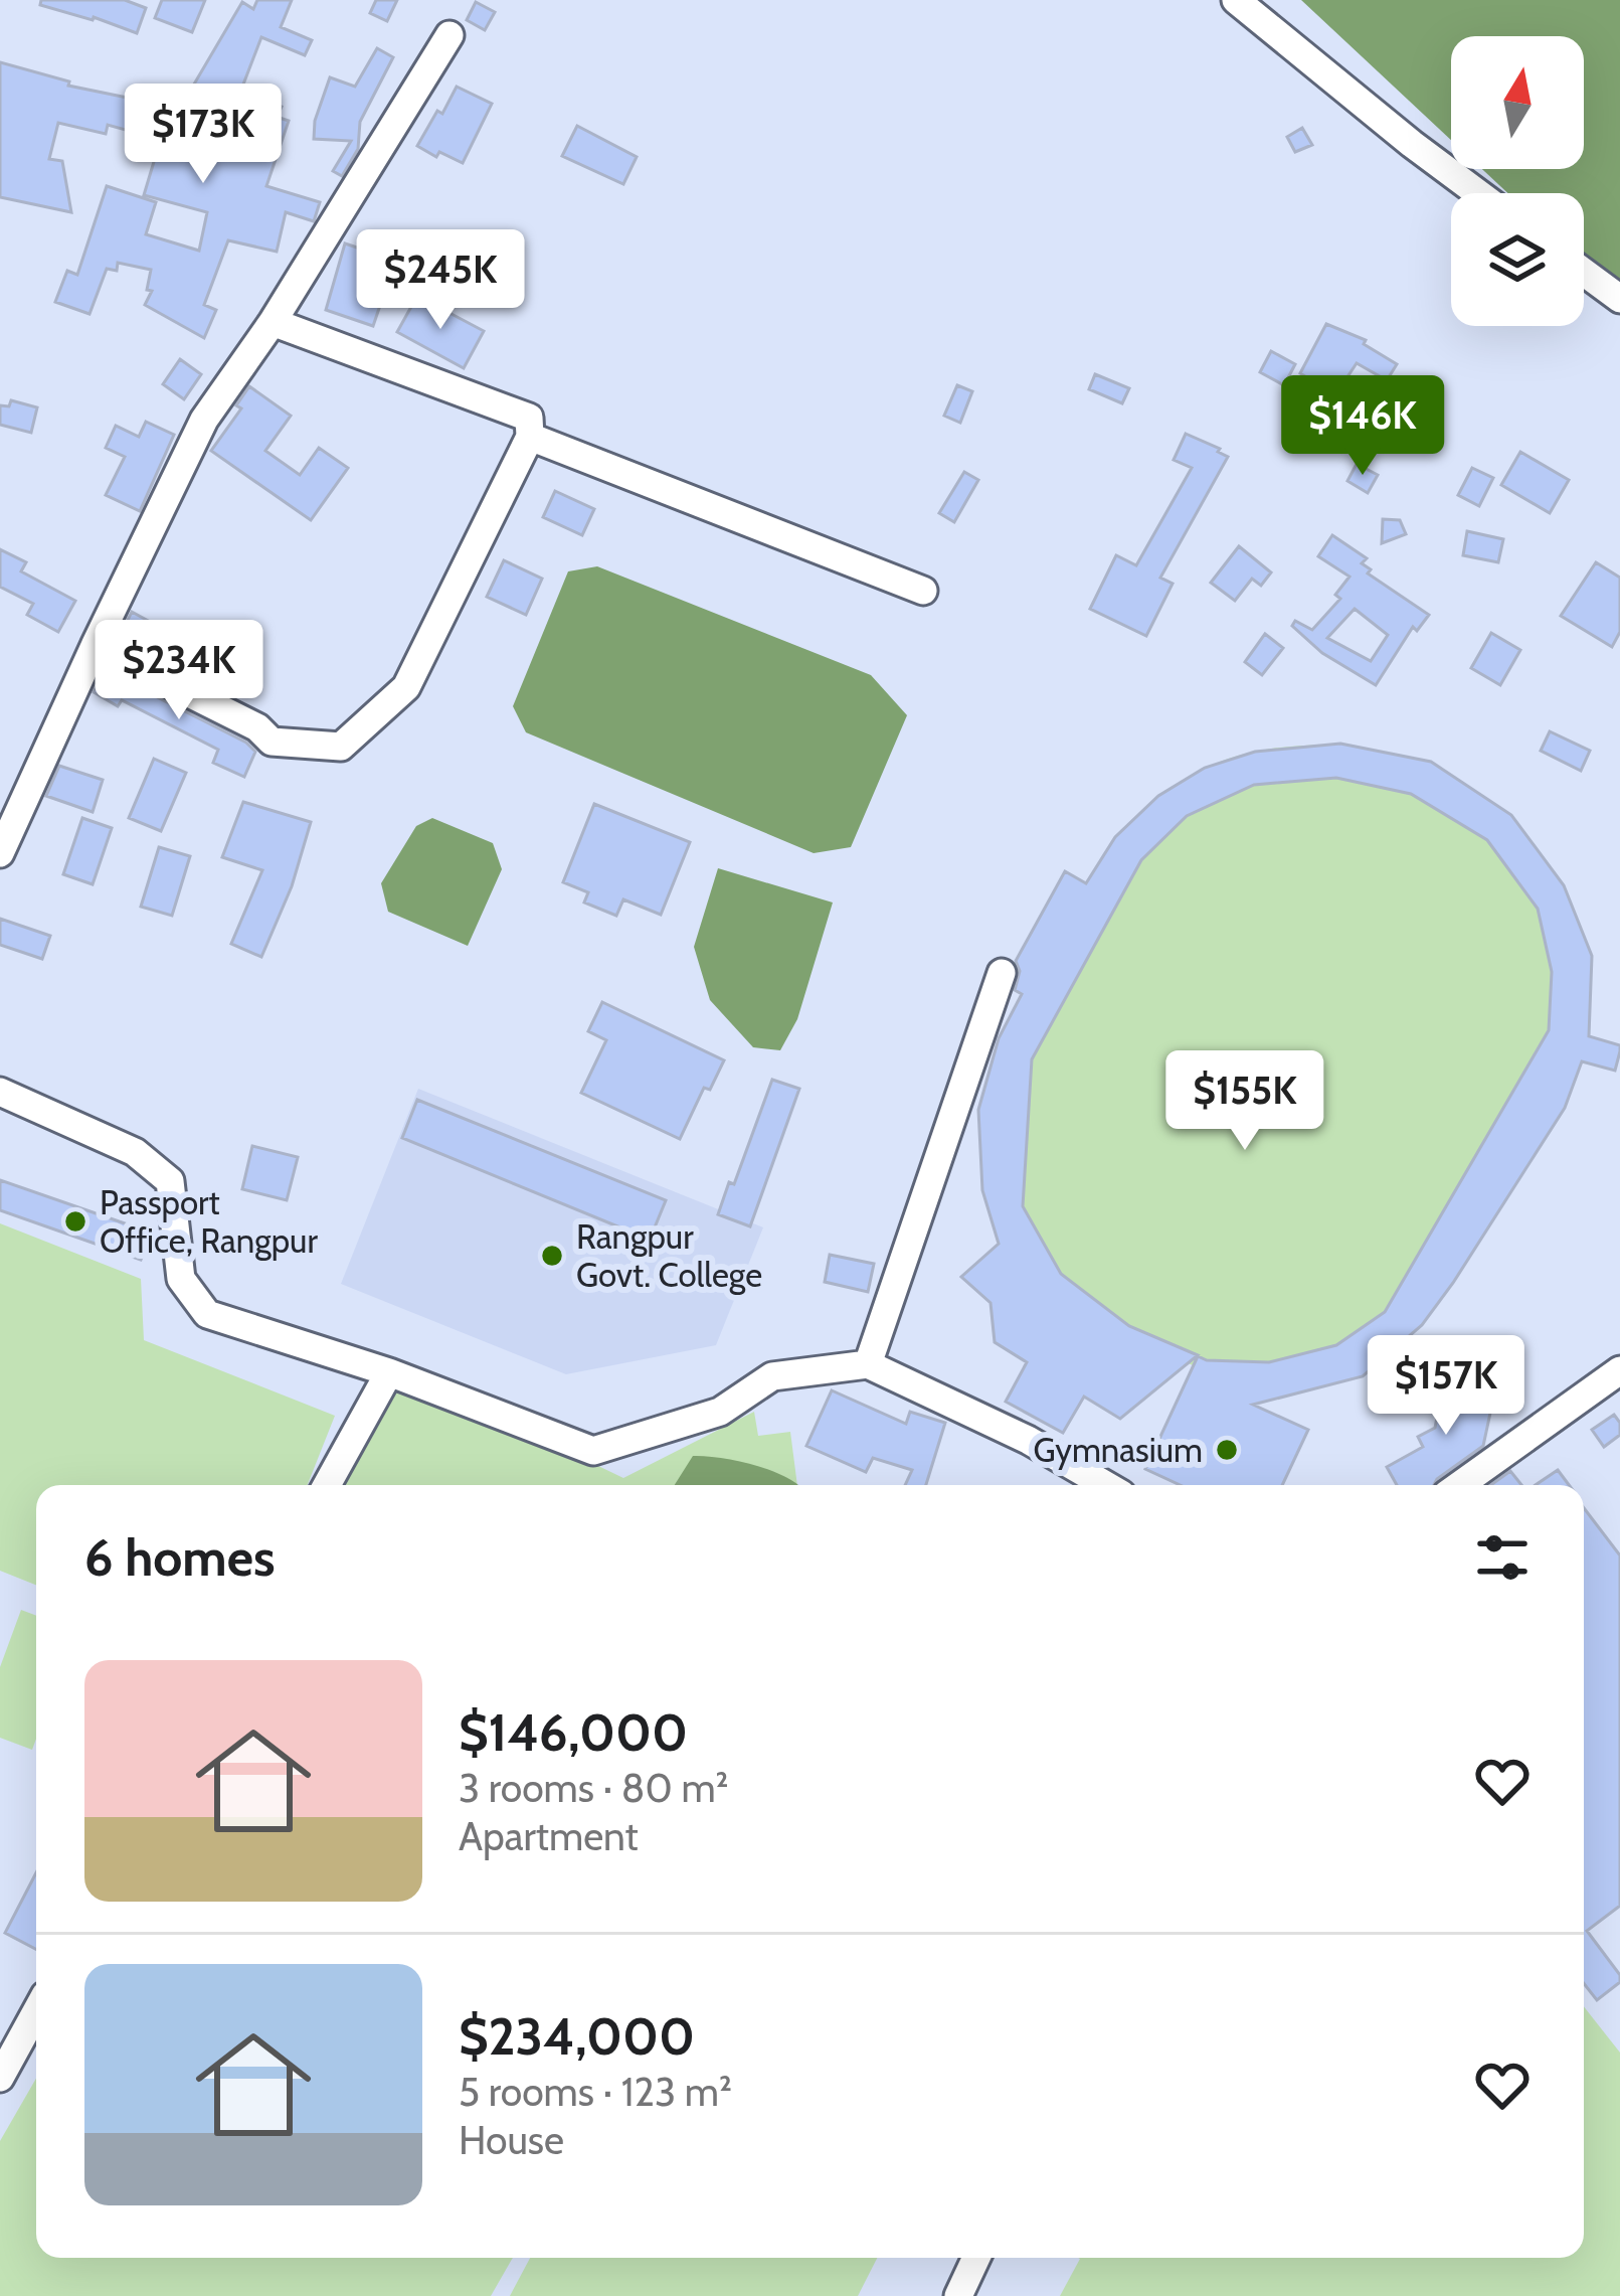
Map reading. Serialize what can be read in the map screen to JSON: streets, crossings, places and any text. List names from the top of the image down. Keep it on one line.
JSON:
{"places":["Passport Office, Rangpur","Rangpur Govt. College","Gymnasium"],"north":"top","page":{"price":["$173K","$245K","$146K","$234K","$155K","$157K"],"heading":"6 homes","list":[{"name":"$146,000","note":"3 rooms · 80 m² · Apartment"},{"name":"$234,000","note":"5 rooms · 123 m² · House"}]}}
